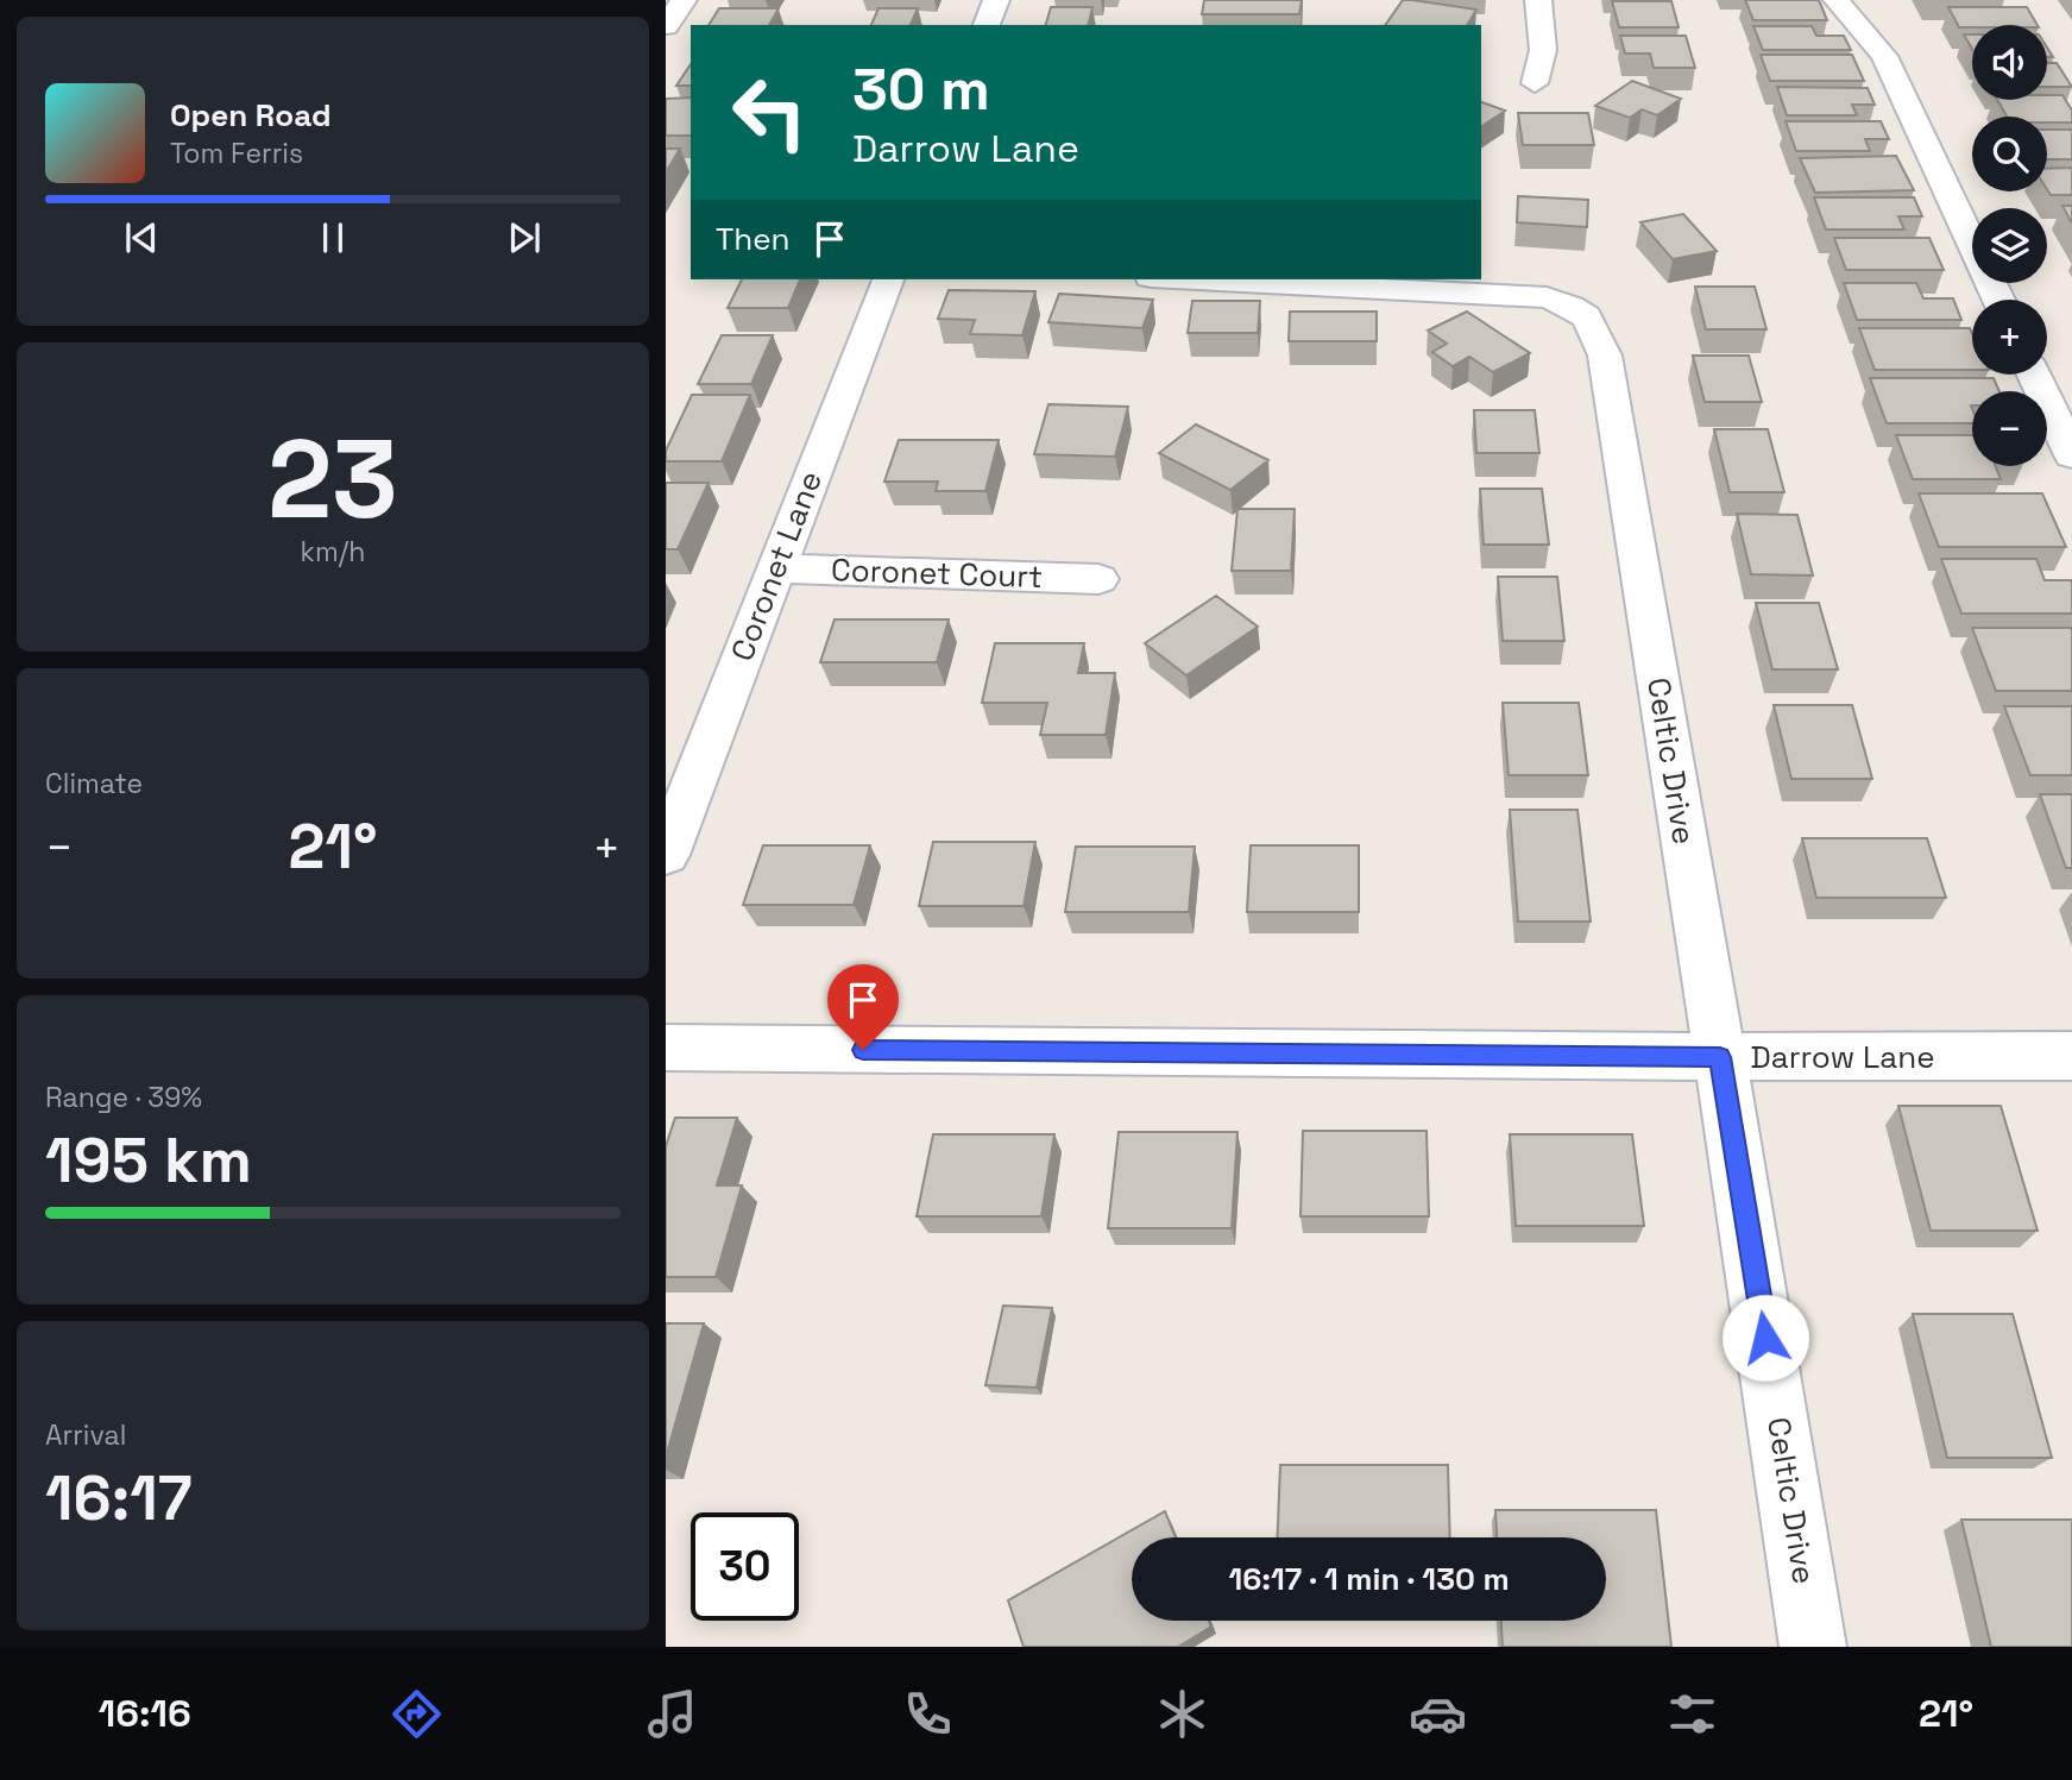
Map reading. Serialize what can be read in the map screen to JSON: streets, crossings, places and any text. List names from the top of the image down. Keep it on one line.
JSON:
{"streets":{"street":["Coronet Lane","Coronet Court","Celtic Drive","Darrow Lane"]},"crossings":[["Coronet Lane","Coronet Court"],["Celtic Drive","Darrow Lane"]],"page":{"map_buttons":["+","−"],"turn":["30 m","Darrow Lane"],"song":["Open Road","Tom Ferris"],"then":"Then","tile":[["23","km/h"],"Climate",["Range · 39%","195 km"],["Arrival","16:17"]],"heat":["−","21°","+"],"limit":"30","trip":"16:17 · 1 min · 130 m","tabs":["16:16","21°"]}}
